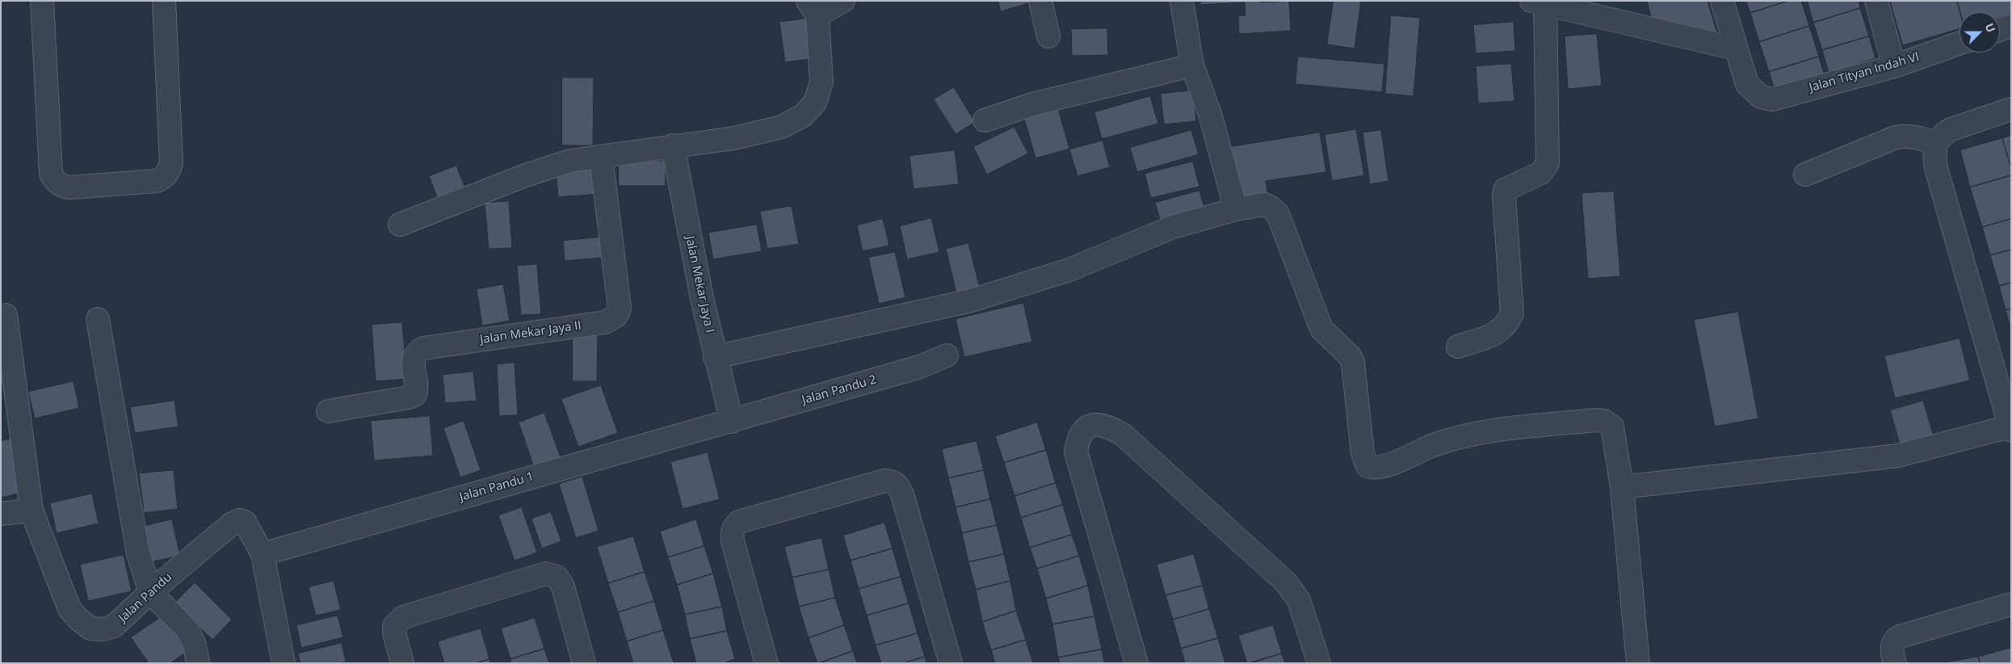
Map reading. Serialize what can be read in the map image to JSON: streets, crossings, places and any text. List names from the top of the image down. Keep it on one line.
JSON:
{"streets":{"street":["Jalan Tityan Indah Vl","Jalan Mekar Jaya I","Jalan Mekar Jaya II","Jalan Pandu 2","Jalan Pandu 1","Jalan Pandu"]},"crossings":[["Jalan Mekar Jaya I","Jalan Pandu 2"],["Jalan Mekar Jaya I","Jalan Pandu 1"],["Jalan Pandu 2","Jalan Pandu 1"],["Jalan Pandu 1","Jalan Pandu"]],"north":"top right"}
